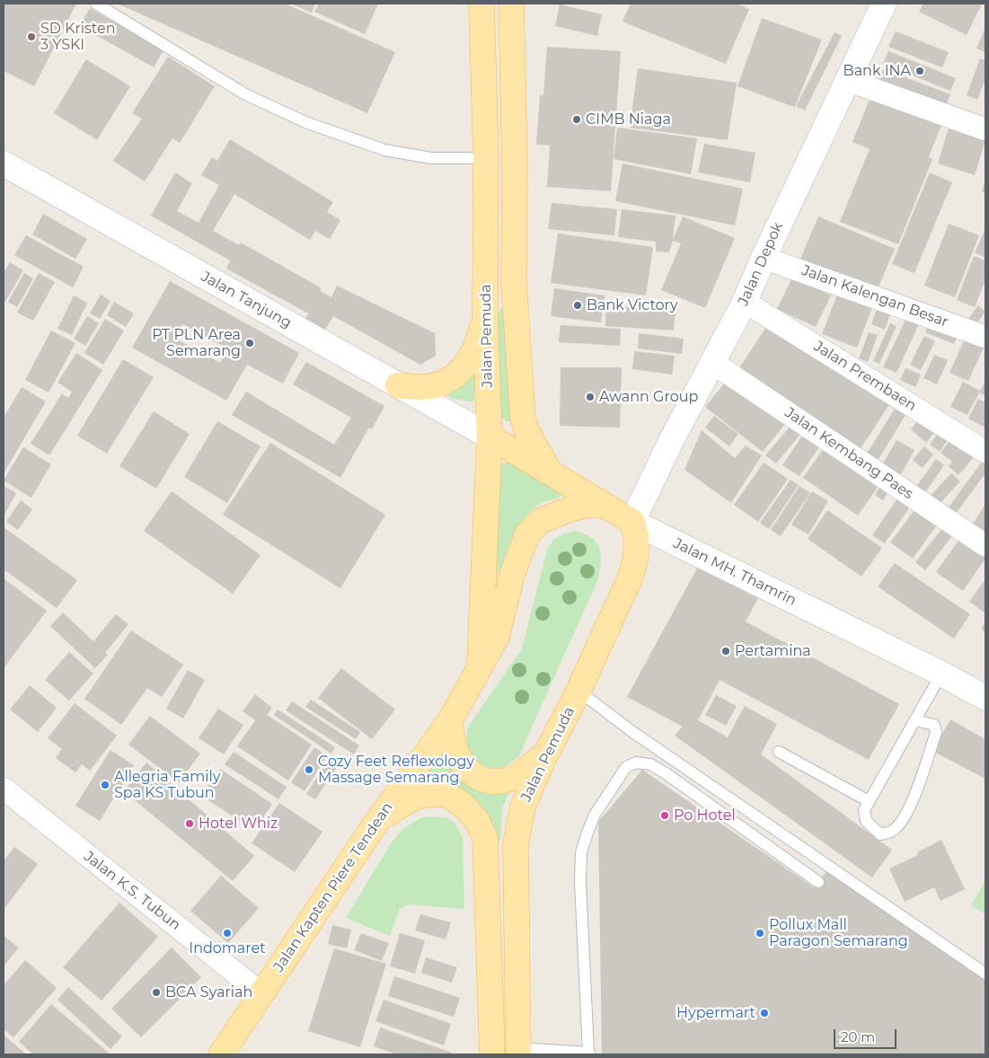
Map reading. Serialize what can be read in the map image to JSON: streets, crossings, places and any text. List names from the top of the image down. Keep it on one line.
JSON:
{"streets":{"main road":["Jalan Depok","Jalan Tanjung","Jalan Pemuda","Jalan MH. Thamrin","Jalan Kapten Piere Tendean"],"street":["Jalan Kalengan Besar","Jalan Prembaen","Jalan Kembang Paes","Jalan K.S. Tubun"]},"crossings":[["Jalan Depok","Jalan Kalengan Besar"],["Jalan Depok","Jalan Pemuda"],["Jalan Depok","Jalan Prembaen"],["Jalan Depok","Jalan Kembang Paes"],["Jalan Depok","Jalan MH. Thamrin"],["Jalan Tanjung","Jalan Pemuda"],["Jalan Tanjung","Jalan MH. Thamrin"],["Jalan Pemuda","Jalan MH. Thamrin"],["Jalan Pemuda","Jalan Kapten Piere Tendean"],["Jalan Kapten Piere Tendean","Jalan K.S. Tubun"]],"places":["SD Kristen 3 YSKI","Bank INA","CIMB Niaga","Bank Victory","PT PLN Area Semarang","Awann Group","Pertamina","Cozy Feet Reflexology Massage Semarang","Allegria Family Spa KS Tubun","Po Hotel","Hotel Whiz","Indomaret","Pollux Mall Paragon Semarang","BCA Syariah","Hypermart"],"scale_bar":"20 m"}
